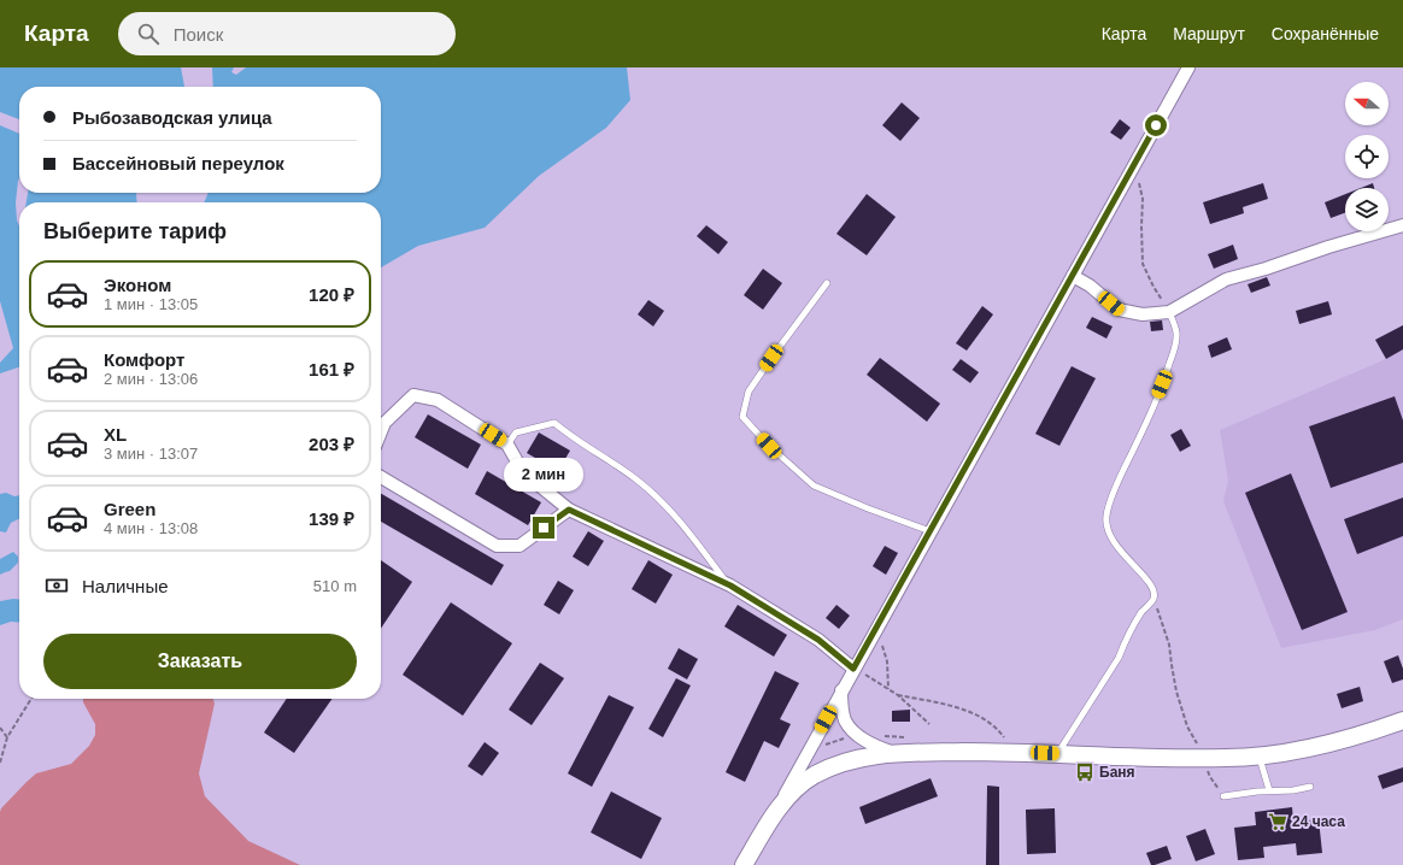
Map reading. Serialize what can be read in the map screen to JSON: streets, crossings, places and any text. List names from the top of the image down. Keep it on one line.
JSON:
{"places":{"bus stop":["Баня"],"supermarket":["24 часа"]},"north":"left","page":{"header":"Карта","search":"Поиск","nav":["Карта","Маршрут","Сохранённые"],"banner":["Рыбозаводская улица","Бассейновый переулок"],"heading":"Выберите тариф","list":[{"name":"Эконом","note":"1 мин · 13:05","value":"120 ₽"},{"name":"Комфорт","note":"2 мин · 13:06","value":"161 ₽"},{"name":"XL","note":"3 мин · 13:07","value":"203 ₽"},{"name":"Green","note":"4 мин · 13:08","value":"139 ₽"}],"bubble":"2 мин","pay":["Наличные","510 m"],"buttons":"Заказать"}}
